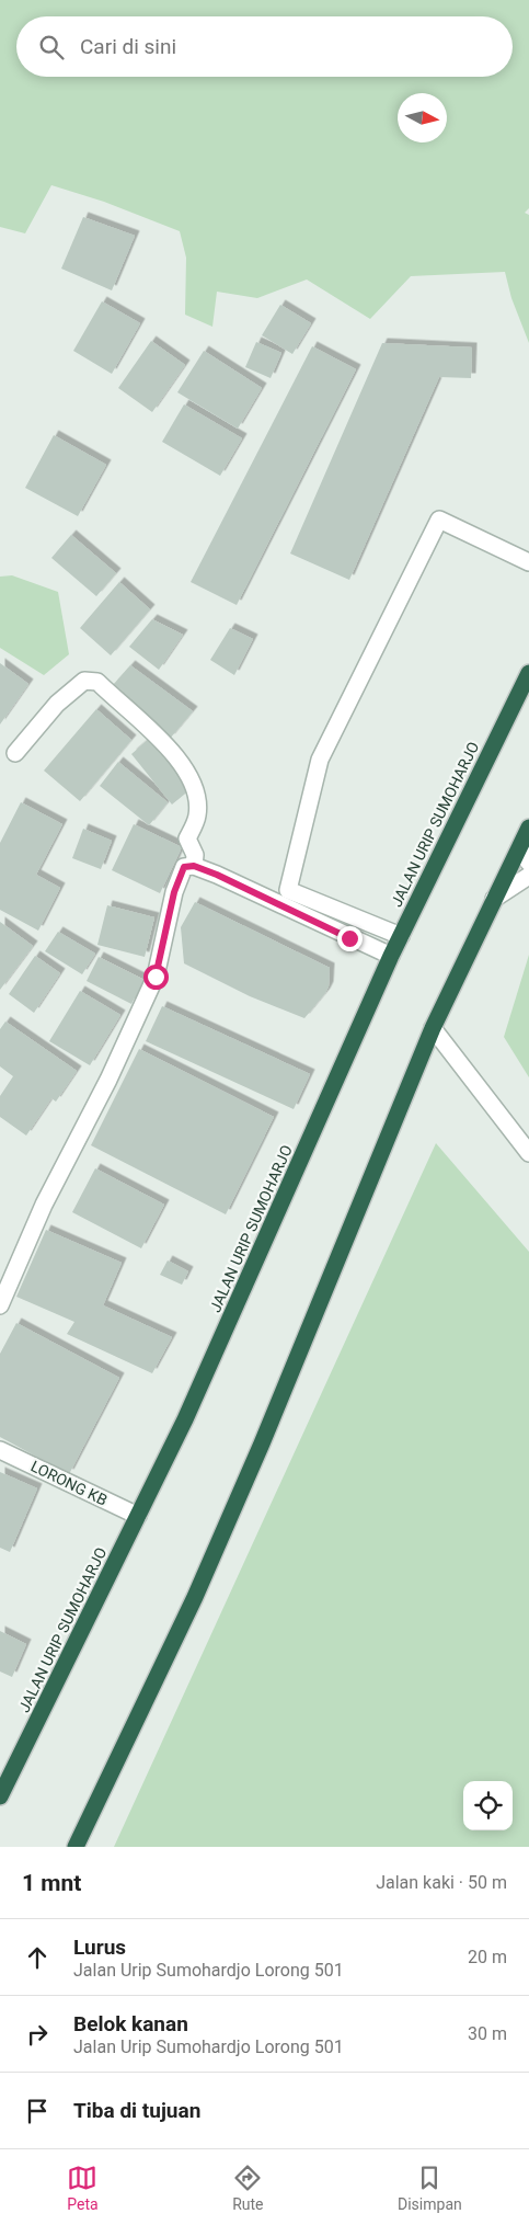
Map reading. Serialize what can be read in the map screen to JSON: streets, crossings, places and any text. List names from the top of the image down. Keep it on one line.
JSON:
{"streets":{"highway":["JALAN URIP SUMOHARJO"],"street":["LORONG KB"]},"crossings":[["JALAN URIP SUMOHARJO","LORONG KB"]],"north":"right","page":{"search":"Cari di sini","heading":["1 mnt","Jalan kaki · 50 m"],"list":[["Lurus","Jalan Urip Sumohardjo Lorong 501","20 m"],["Belok kanan","Jalan Urip Sumohardjo Lorong 501","30 m"],"Tiba di tujuan"],"nav":["Peta","Rute","Disimpan"]}}
